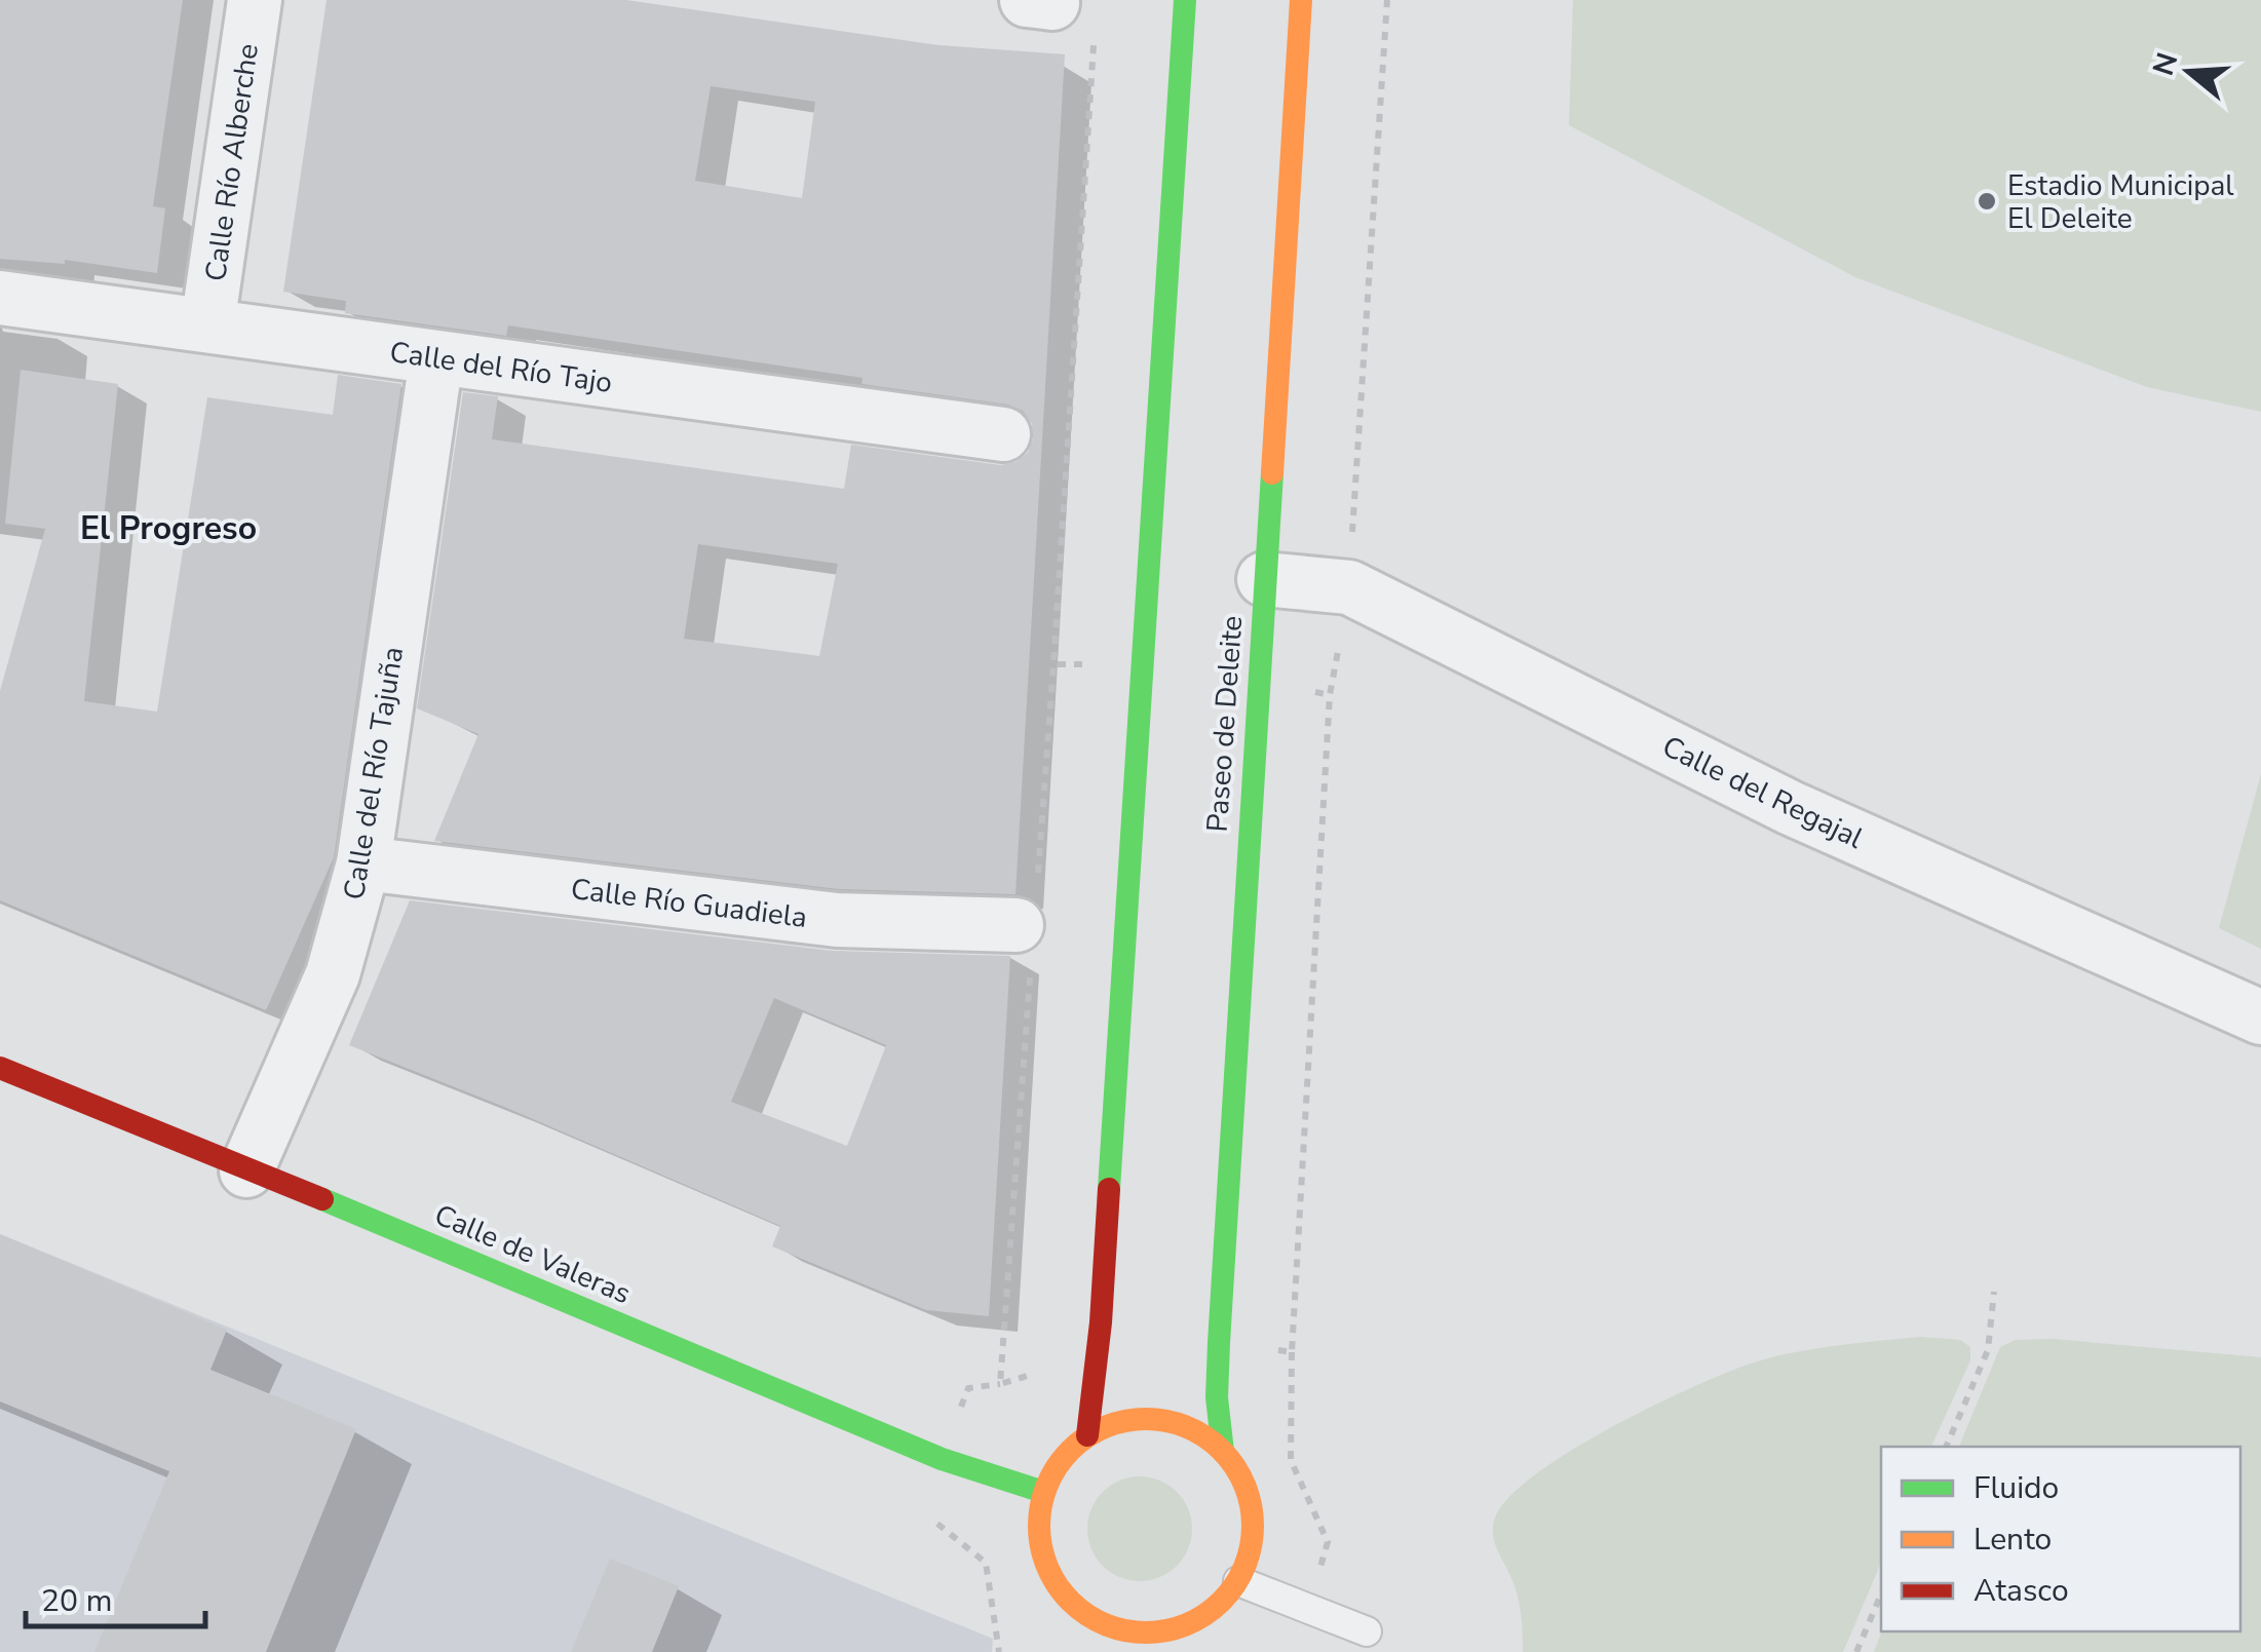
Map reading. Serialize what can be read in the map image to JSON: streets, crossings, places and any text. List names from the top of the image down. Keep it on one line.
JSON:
{"streets":{"main road":["Paseo de Deleite","Calle de Valeras"],"street":["Calle Río Alberche","Calle del Río Tajo","Calle del Río Tajuña","Calle del Regajal","Calle Río Guadiela"]},"crossings":[["Calle Río Alberche","Calle del Río Tajo"],["Calle del Río Tajo","Calle del Río Tajuña"],["Paseo de Deleite","Calle del Regajal"],["Paseo de Deleite","Calle de Valeras"],["Calle del Río Tajuña","Calle Río Guadiela"],["Calle del Río Tajuña","Calle de Valeras"]],"districts":["El Progreso"],"places":["Estadio Municipal El Deleite"],"legend":["Fluido","Lento","Atasco"],"scale_bar":"20 m","north":"left"}
